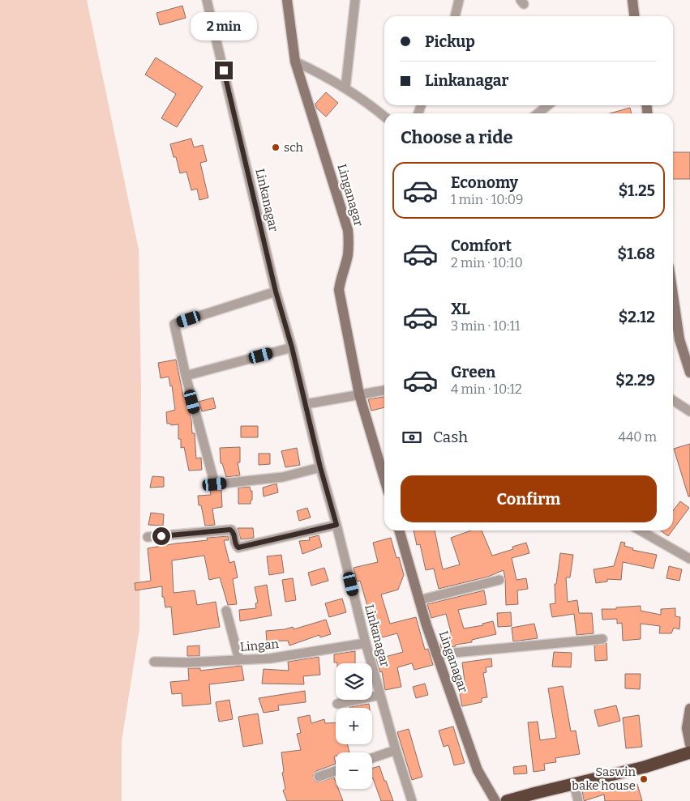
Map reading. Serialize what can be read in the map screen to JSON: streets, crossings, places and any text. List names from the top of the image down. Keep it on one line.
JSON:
{"streets":{"street":["Linganagar","Linkanagar","Lingan"]},"crossings":[["Linkanagar","Lingan"]],"places":["sch","Saswin bake house"],"page":{"bubble":"2 min","banner":["Pickup","Linkanagar"],"heading":"Choose a ride","list":[{"name":"Economy","note":"1 min · 10:09","value":"$1.25"},{"name":"Comfort","note":"2 min · 10:10","value":"$1.68"},{"name":"XL","note":"3 min · 10:11","value":"$2.12"},{"name":"Green","note":"4 min · 10:12","value":"$2.29"}],"pay":["Cash","440 m"],"buttons":"Confirm","map_buttons":["+","−"]}}
